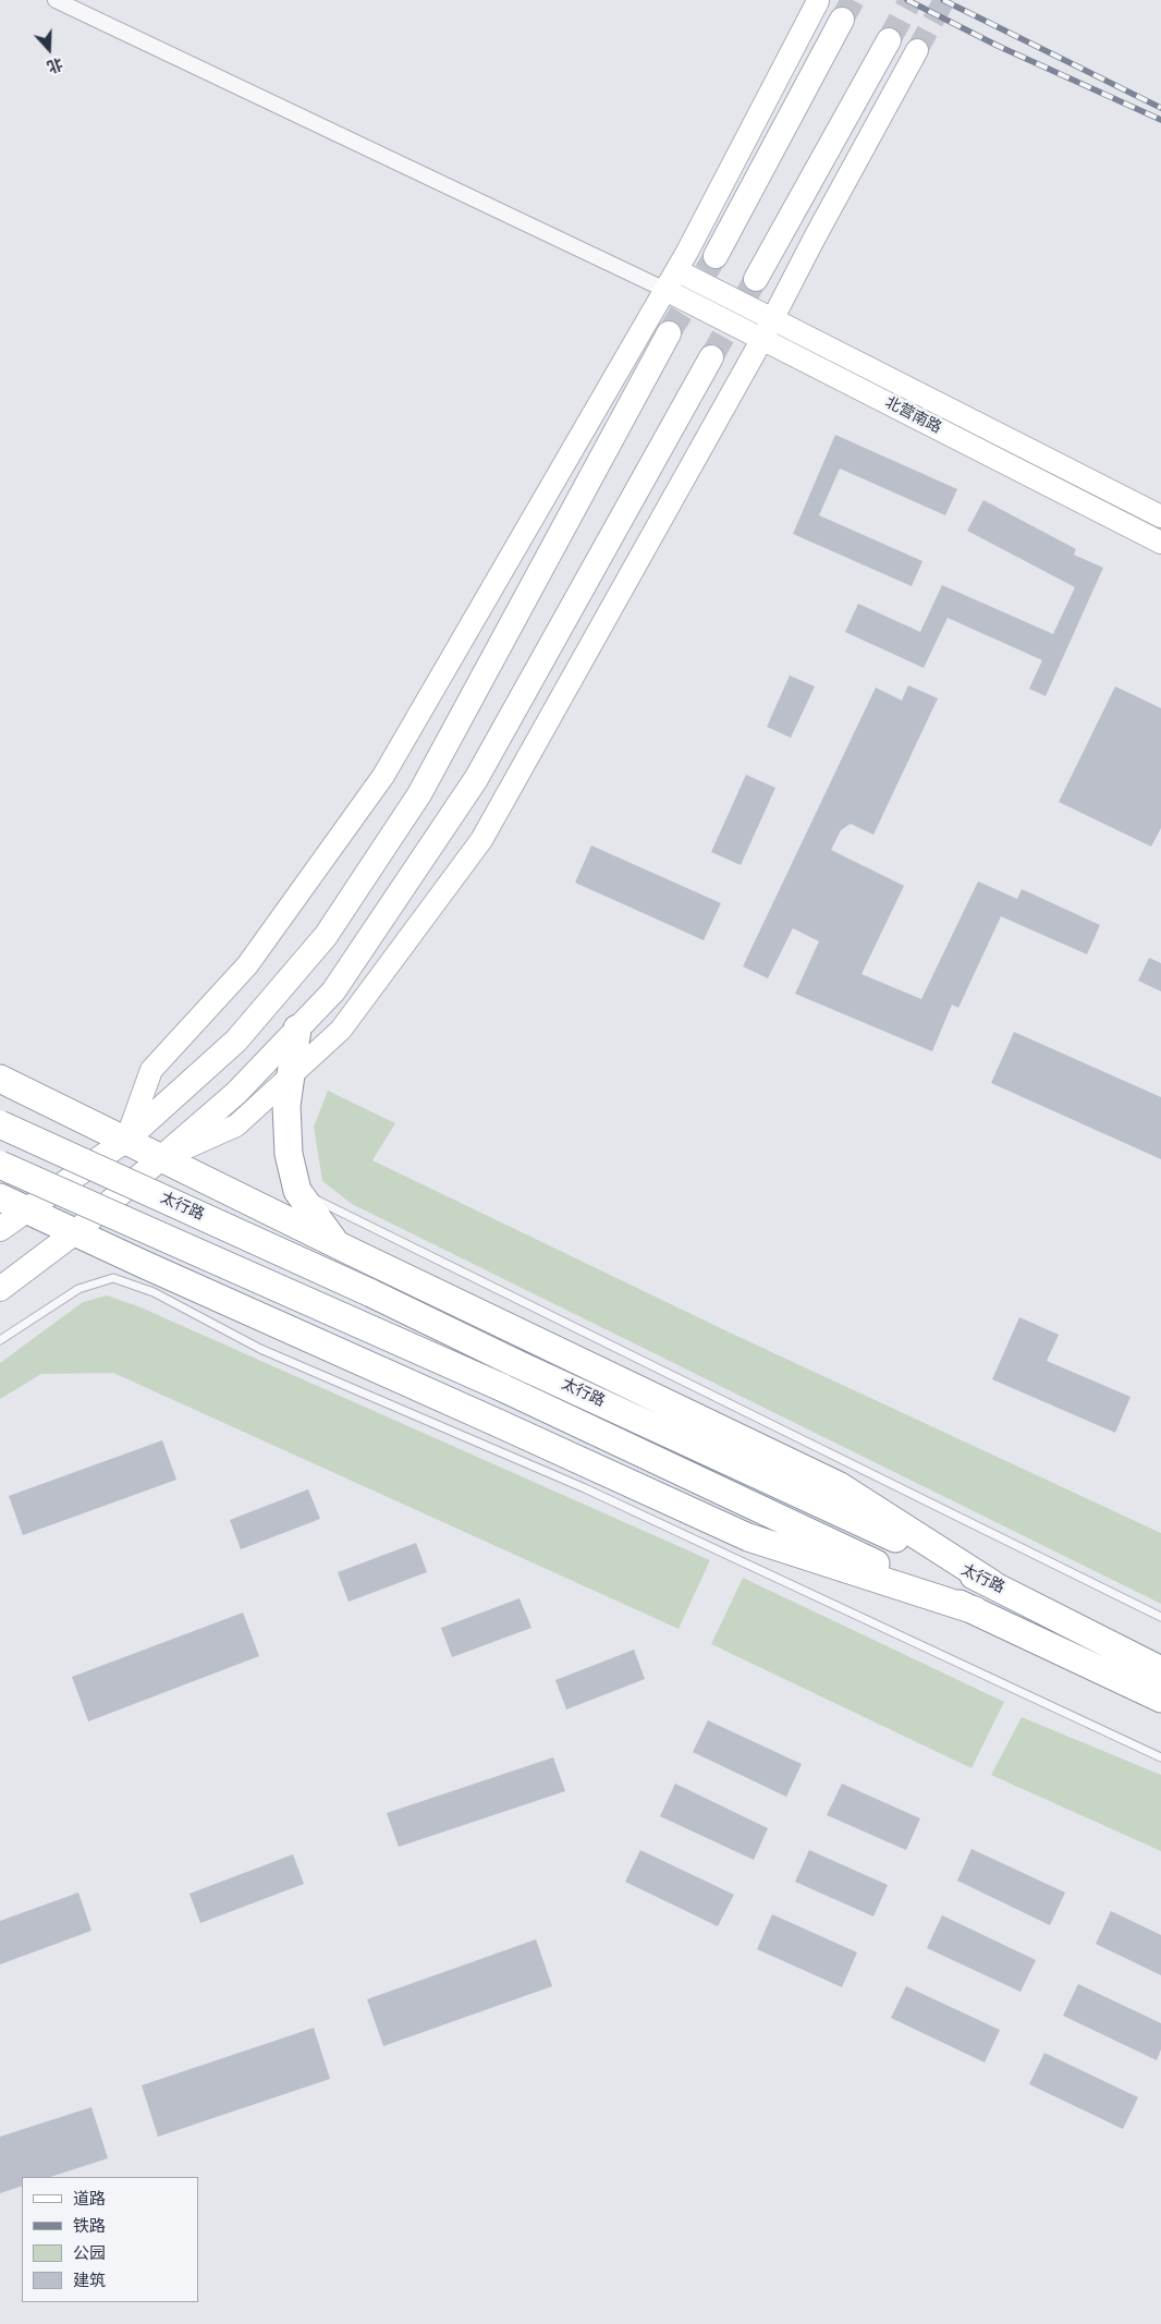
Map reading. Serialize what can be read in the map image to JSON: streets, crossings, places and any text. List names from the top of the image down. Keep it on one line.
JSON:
{"streets":{"highway":["太行路"],"main road":["北营南路"]},"legend":["道路","铁路","公园","建筑"],"north":"bottom"}
